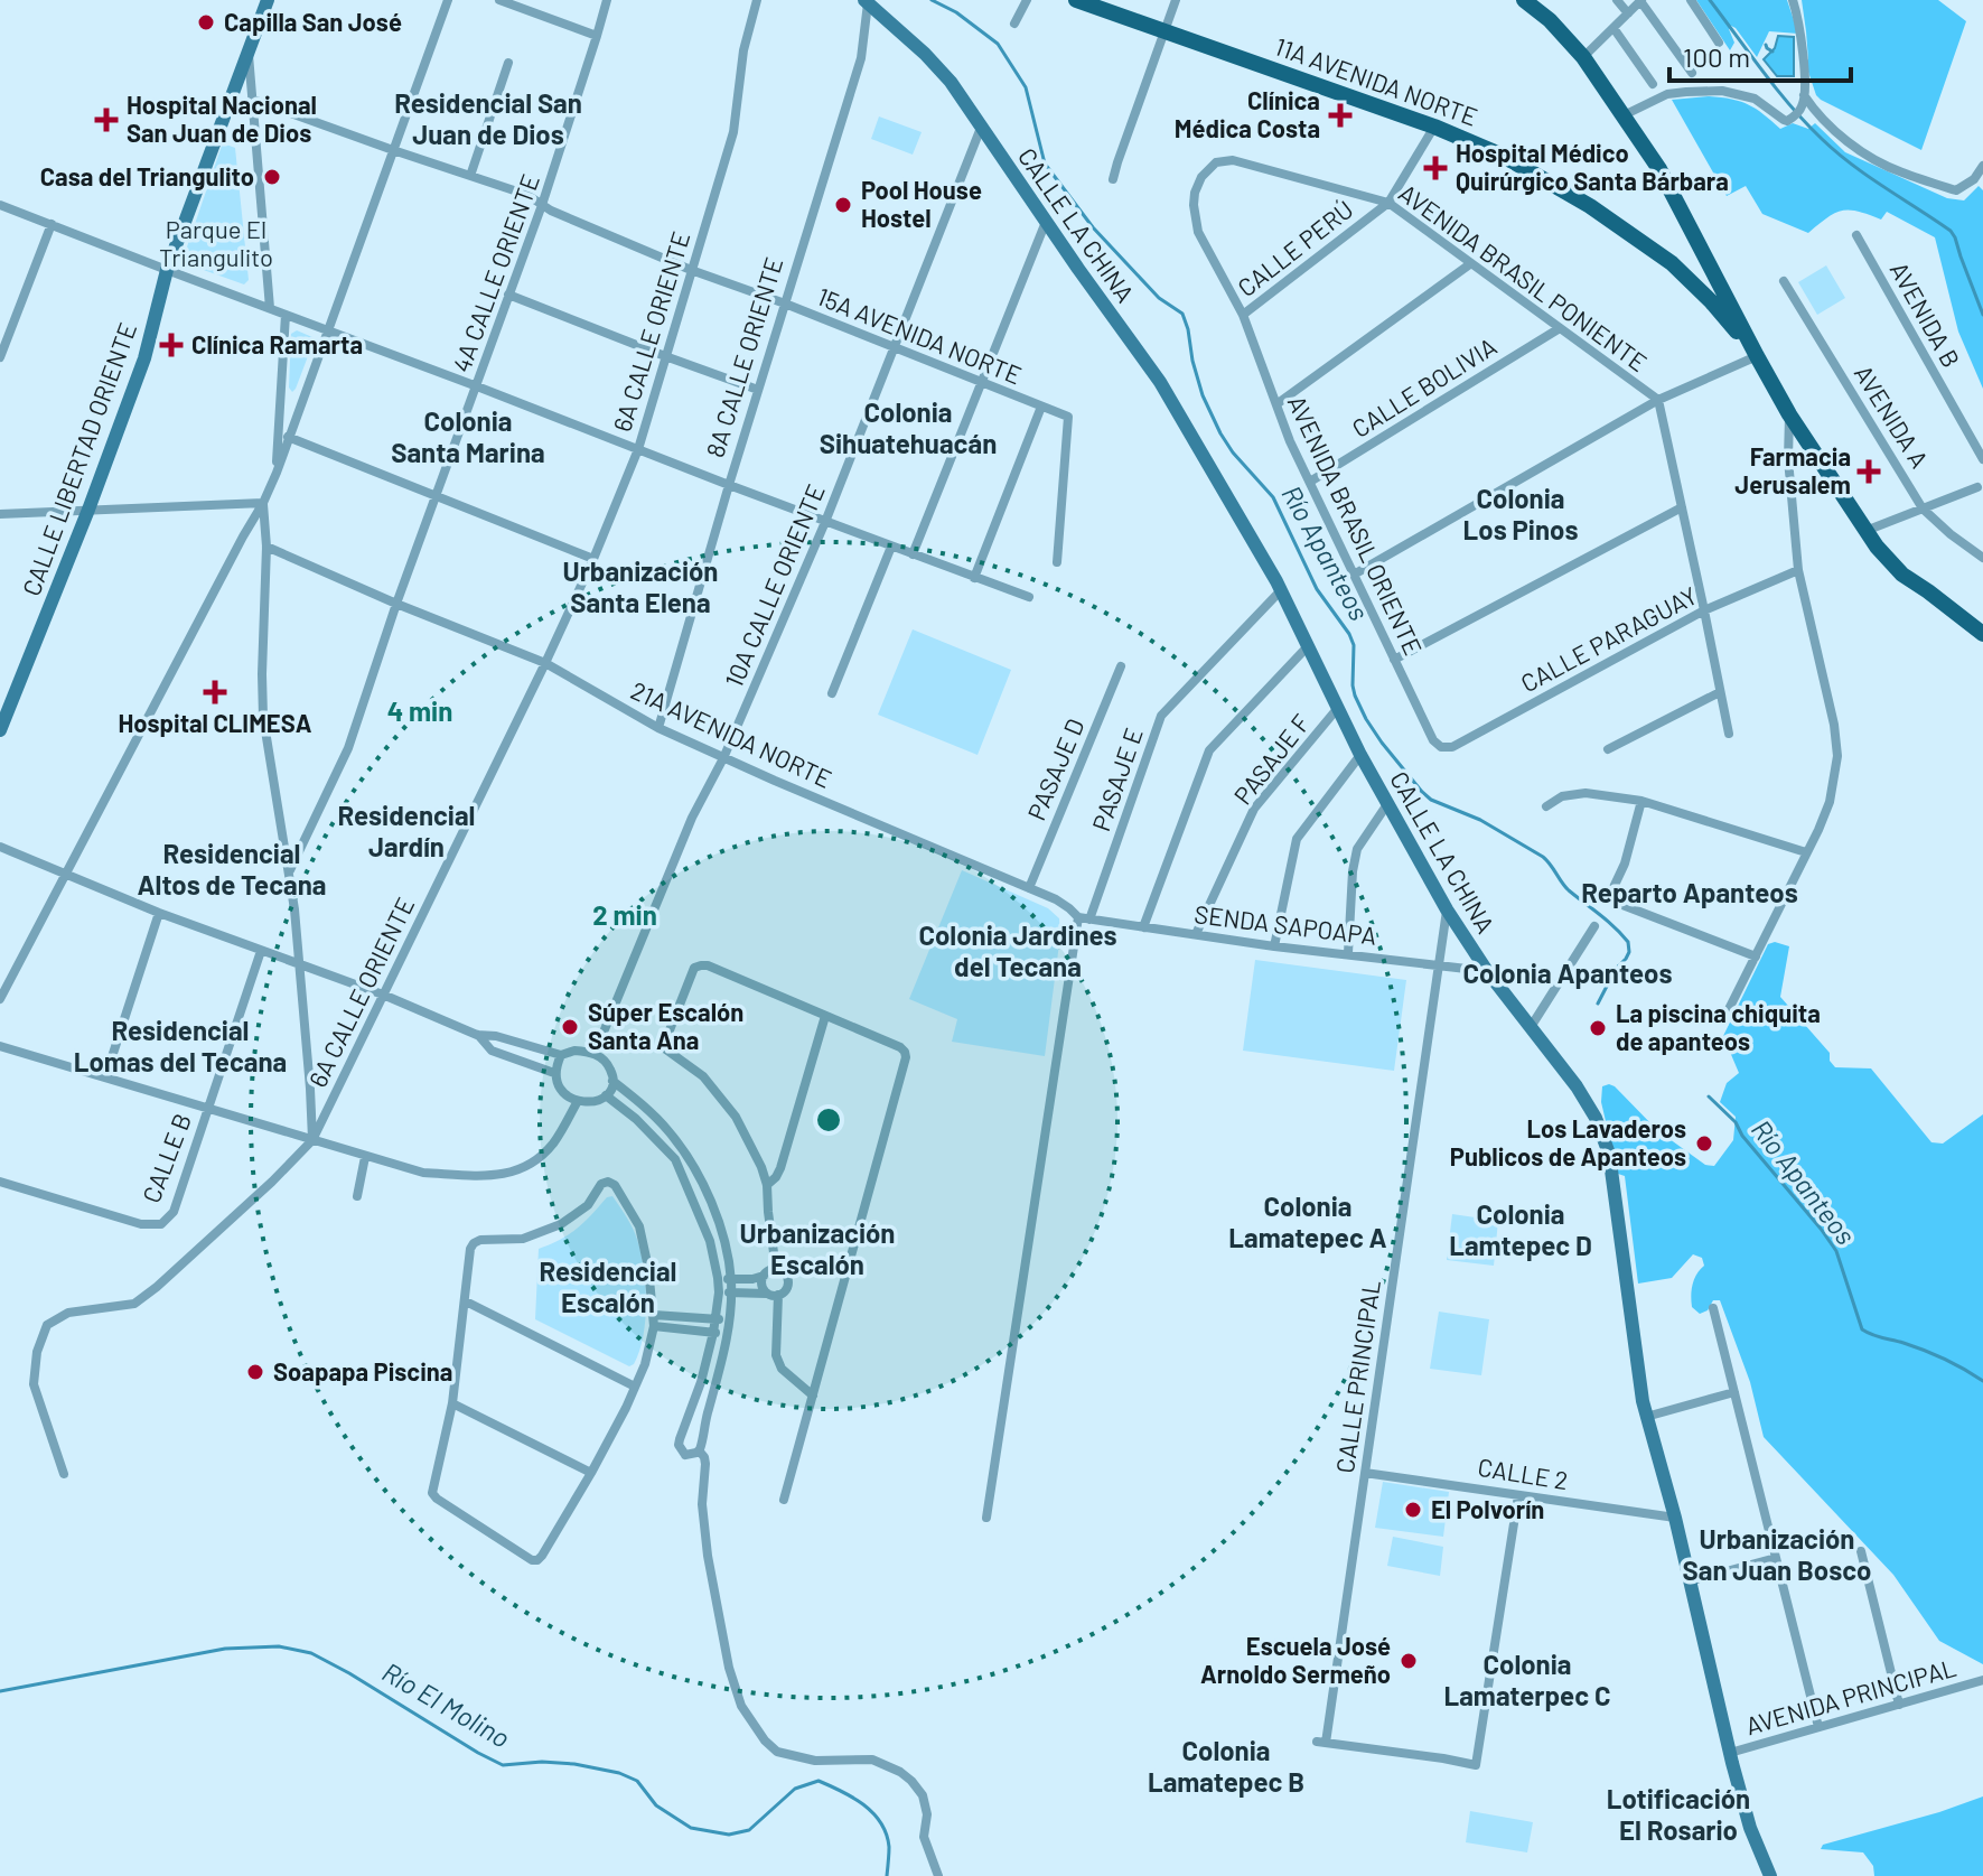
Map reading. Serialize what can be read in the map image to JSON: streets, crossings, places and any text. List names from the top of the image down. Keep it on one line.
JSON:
{"streets":{"main road":["11A AVENIDA NORTE","CALLE LA CHINA","CALLE LIBERTAD ORIENTE"],"street":["CALLE PERÚ","4A CALLE ORIENTE","AVENIDA BRASIL PONIENTE","AVENIDA B","6A CALLE ORIENTE","15A AVENIDA NORTE","8A CALLE ORIENTE","CALLE BOLIVIA","AVENIDA A","AVENIDA BRASIL ORIENTE","10A CALLE ORIENTE","CALLE PARAGUAY","21A AVENIDA NORTE","PASAJE F","PASAJE D","PASAJE E","SENDA SAPOAPA","CALLE B","CALLE PRINCIPAL","CALLE 2","AVENIDA PRINCIPAL"]},"crossings":[["11A AVENIDA NORTE","CALLE PERÚ"],["CALLE LA CHINA","8A CALLE ORIENTE"],["CALLE LA CHINA","10A CALLE ORIENTE"],["CALLE LA CHINA","PASAJE F"],["CALLE LA CHINA","PASAJE E"],["CALLE LA CHINA","SENDA SAPOAPA"],["CALLE LA CHINA","CALLE PRINCIPAL"],["CALLE LA CHINA","CALLE 2"],["CALLE LA CHINA","AVENIDA PRINCIPAL"],["CALLE PERÚ","AVENIDA BRASIL PONIENTE"],["CALLE PERÚ","AVENIDA BRASIL ORIENTE"],["4A CALLE ORIENTE","15A AVENIDA NORTE"],["4A CALLE ORIENTE","21A AVENIDA NORTE"],["AVENIDA BRASIL PONIENTE","CALLE BOLIVIA"],["AVENIDA BRASIL PONIENTE","AVENIDA BRASIL ORIENTE"],["6A CALLE ORIENTE","15A AVENIDA NORTE"],["6A CALLE ORIENTE","21A AVENIDA NORTE"],["15A AVENIDA NORTE","8A CALLE ORIENTE"],["15A AVENIDA NORTE","10A CALLE ORIENTE"],["8A CALLE ORIENTE","21A AVENIDA NORTE"],["CALLE BOLIVIA","AVENIDA BRASIL ORIENTE"],["AVENIDA BRASIL ORIENTE","CALLE PARAGUAY"],["10A CALLE ORIENTE","21A AVENIDA NORTE"],["21A AVENIDA NORTE","PASAJE D"],["21A AVENIDA NORTE","PASAJE E"],["21A AVENIDA NORTE","SENDA SAPOAPA"],["PASAJE F","SENDA SAPOAPA"],["PASAJE E","SENDA SAPOAPA"],["SENDA SAPOAPA","CALLE PRINCIPAL"],["CALLE PRINCIPAL","CALLE 2"]],"districts":["Residencial San Juan de Dios","Colonia Sihuatehuacán","Colonia Santa Marina","Colonia Los Pinos","Urbanización Santa Elena","Residencial Jardín","Residencial Altos de Tecana","Reparto Apanteos","Colonia Jardines del Tecana","Colonia Apanteos","Residencial Lomas del Tecana","Colonia Lamatepec A","Colonia Lamtepec D","Urbanización Escalón","Residencial Escalón","Urbanización San Juan Bosco","Colonia Lamaterpec C","Colonia Lamatepec B","Lotificación El Rosario"],"water":["Río Apanteos","Río El Molino"],"parks":["Parque El Triangulito"],"places":{"other":["Capilla San José","Casa del Triangulito","Pool House Hostel","Súper Escalón Santa Ana","La piscina chiquita de apanteos","Los Lavaderos Publicos de Apanteos","Soapapa Piscina","El Polvorín","Escuela José Arnoldo Sermeño"],"health":["Clínica Médica Costa","Hospital Nacional San Juan de Dios","Hospital Médico Quirúrgico Santa Bárbara","Clínica Ramarta","Farmacia Jerusalem","Hospital CLIMESA"]},"scale_bar":"100 m","rings":["4 min","2 min"]}
